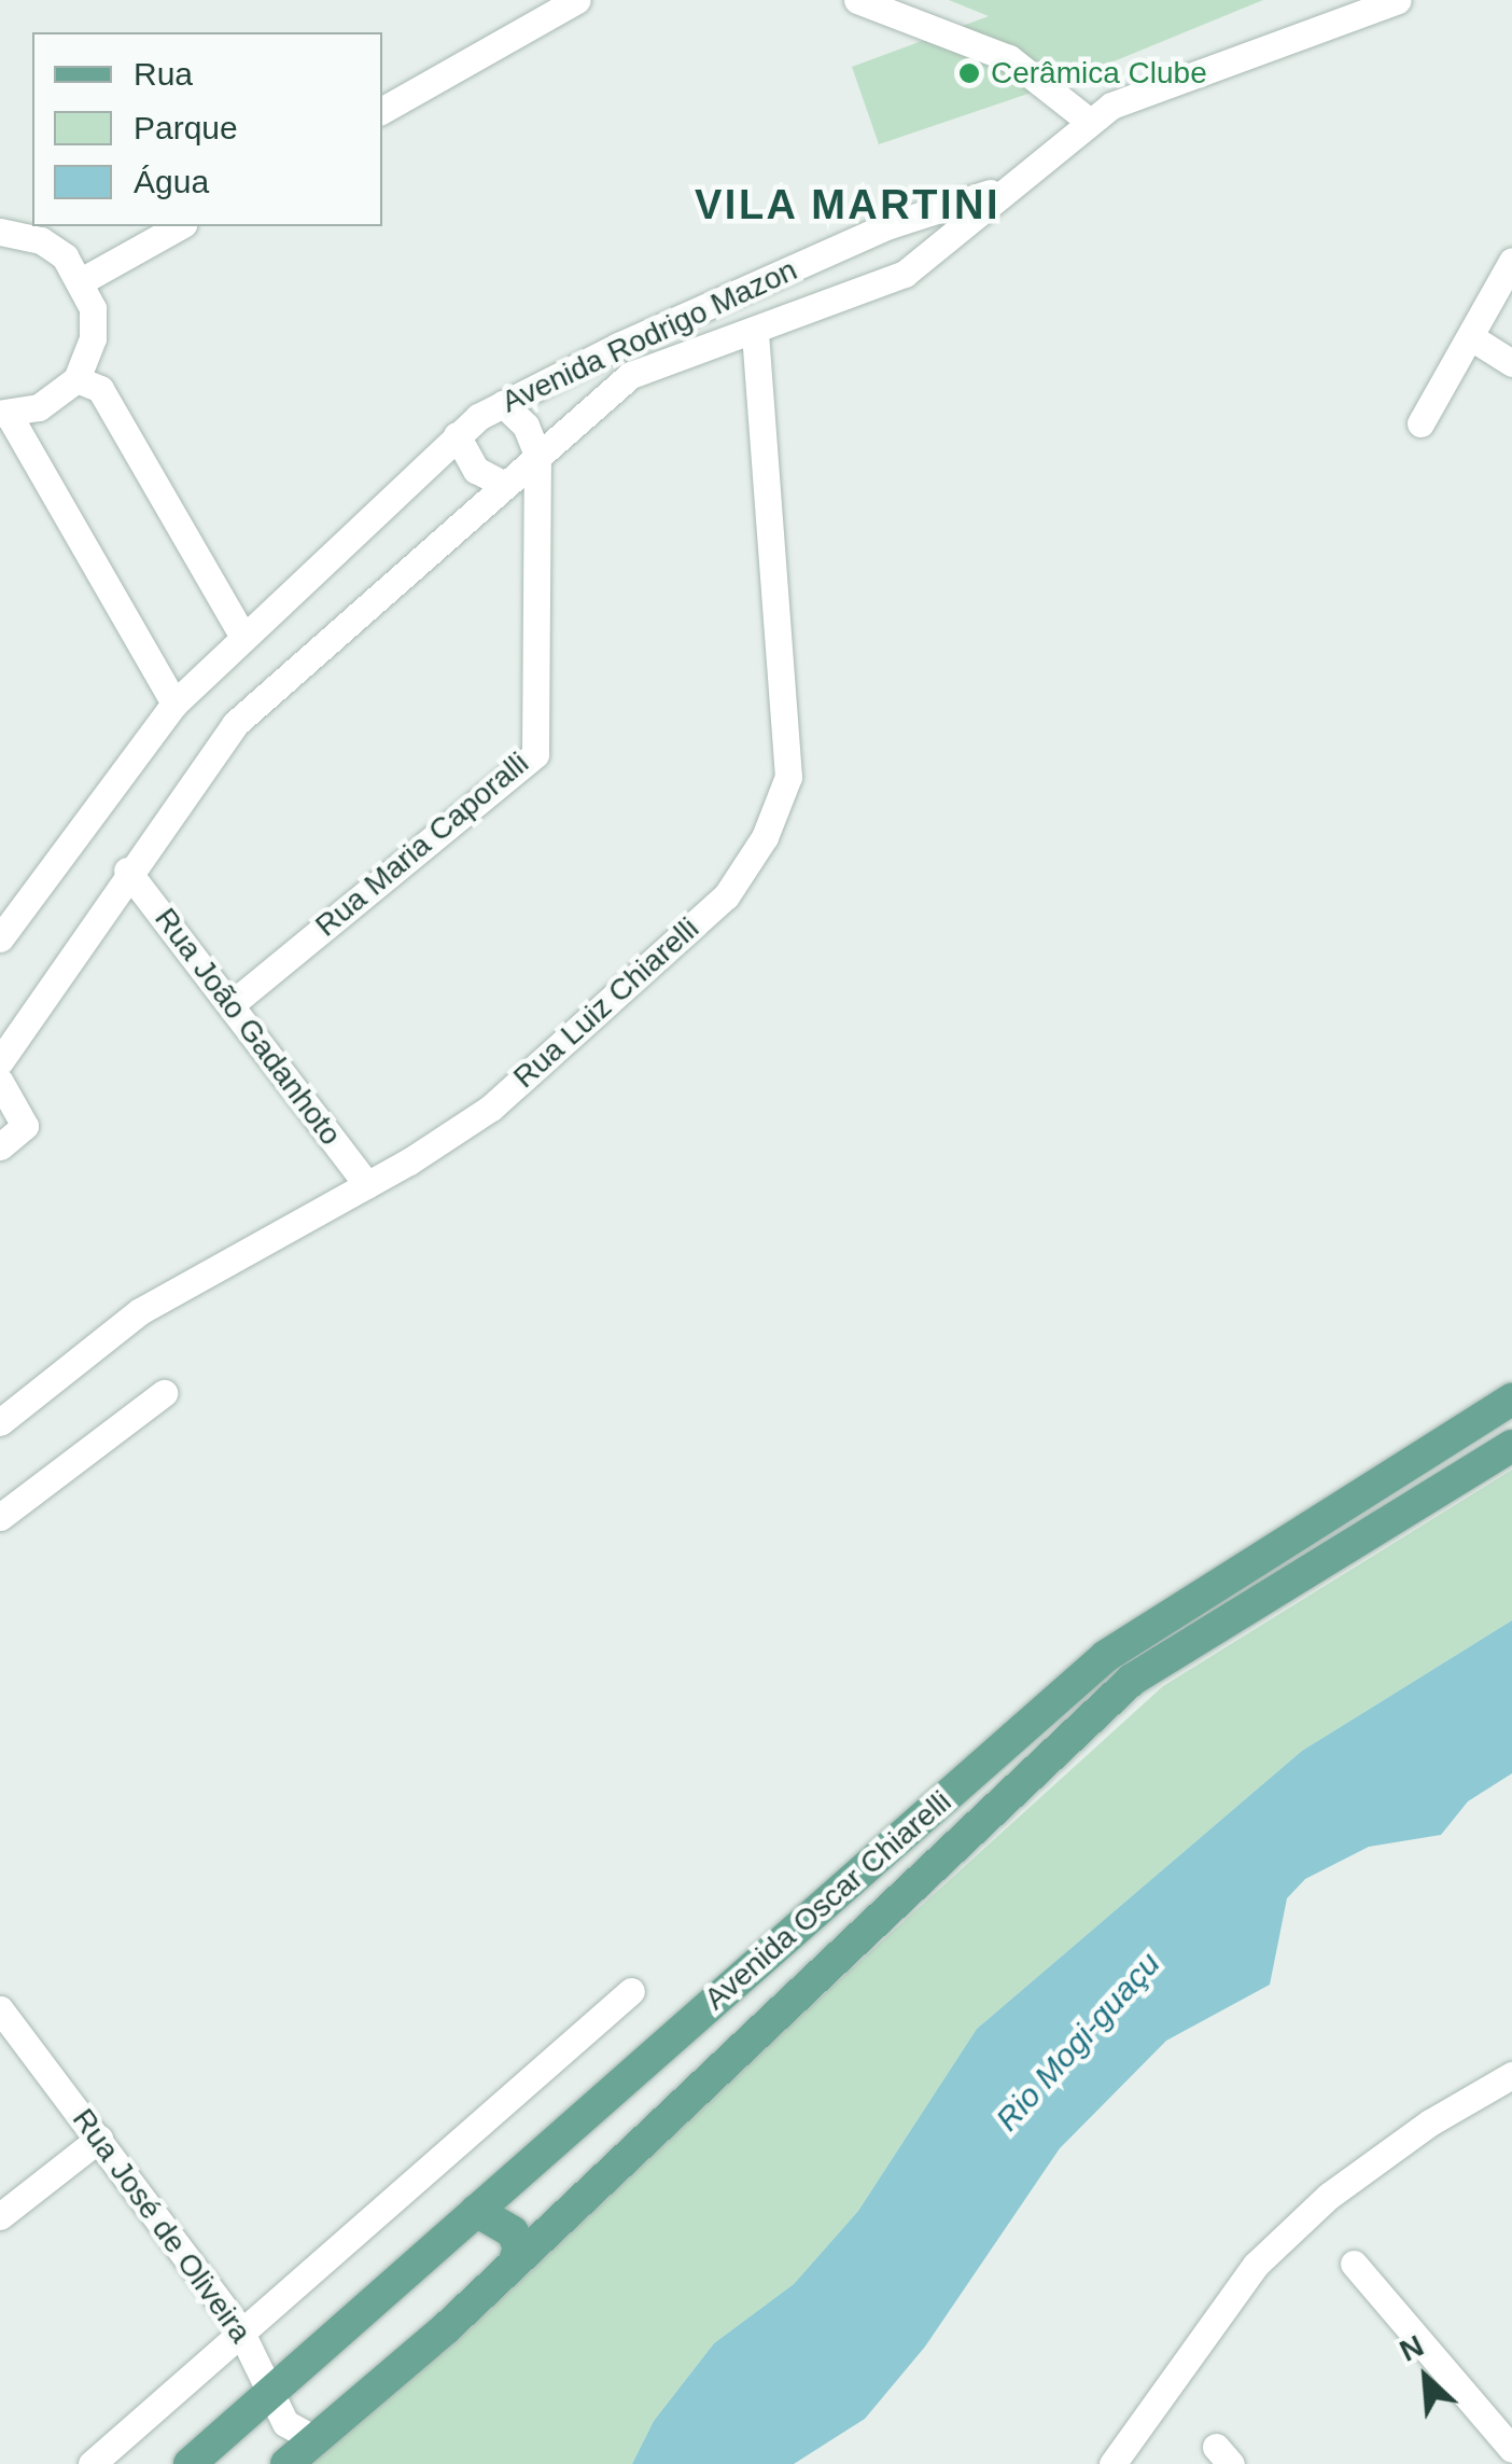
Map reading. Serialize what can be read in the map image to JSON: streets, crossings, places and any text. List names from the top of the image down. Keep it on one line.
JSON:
{"streets":{"main road":["Avenida Oscar Chiarelli"],"street":["Avenida Rodrigo Mazon","Rua Maria Caporalli","Rua Luiz Chiarelli","Rua João Gadanhoto","Rua José de Oliveira"]},"crossings":[["Avenida Rodrigo Mazon","Rua Maria Caporalli"],["Avenida Rodrigo Mazon","Rua Luiz Chiarelli"],["Avenida Rodrigo Mazon","Rua João Gadanhoto"],["Rua Maria Caporalli","Rua João Gadanhoto"],["Rua Luiz Chiarelli","Rua João Gadanhoto"],["Avenida Oscar Chiarelli","Rua José de Oliveira"]],"districts":["VILA MARTINI"],"water":["Rio Mogi-guaçu"],"places":["Cerâmica Clube"],"legend":["Rua","Parque","Água"],"north":"top left"}
